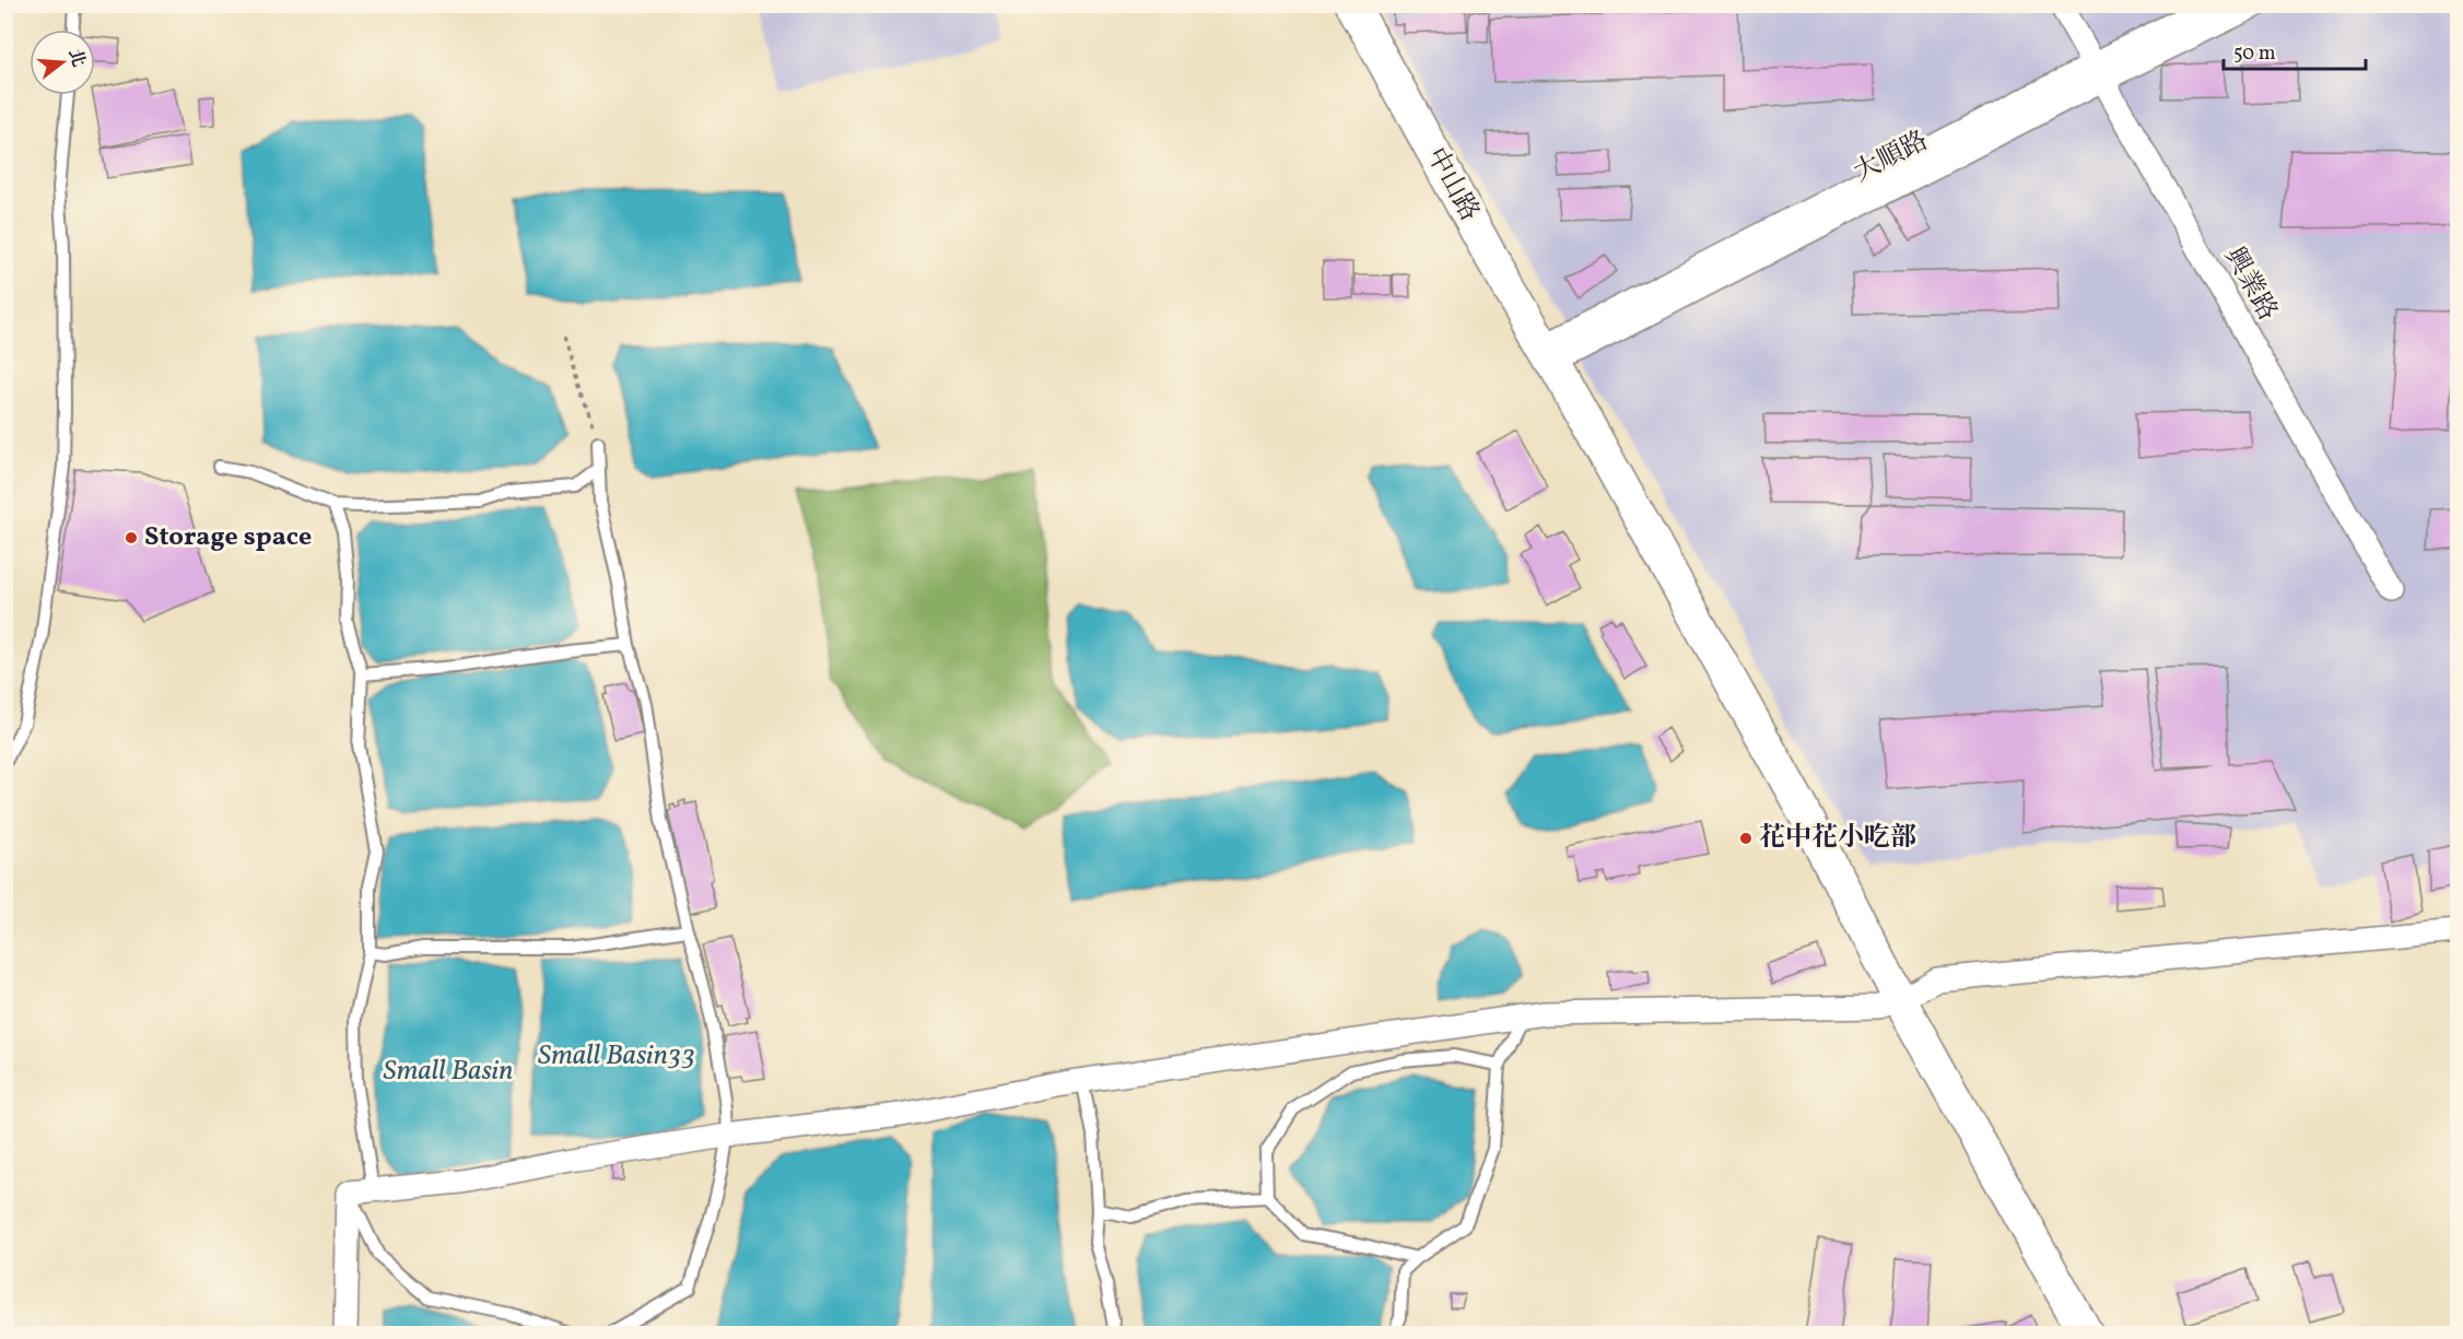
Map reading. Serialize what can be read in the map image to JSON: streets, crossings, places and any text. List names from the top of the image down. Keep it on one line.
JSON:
{"streets":{"main road":["中山路"],"street":["大順路","興業路"]},"crossings":[["大順路","中山路"],["大順路","興業路"]],"water":["Small Basin33","Small Basin"],"places":["Storage space","花中花小吃部"],"scale_bar":"50 m","north":"right"}
